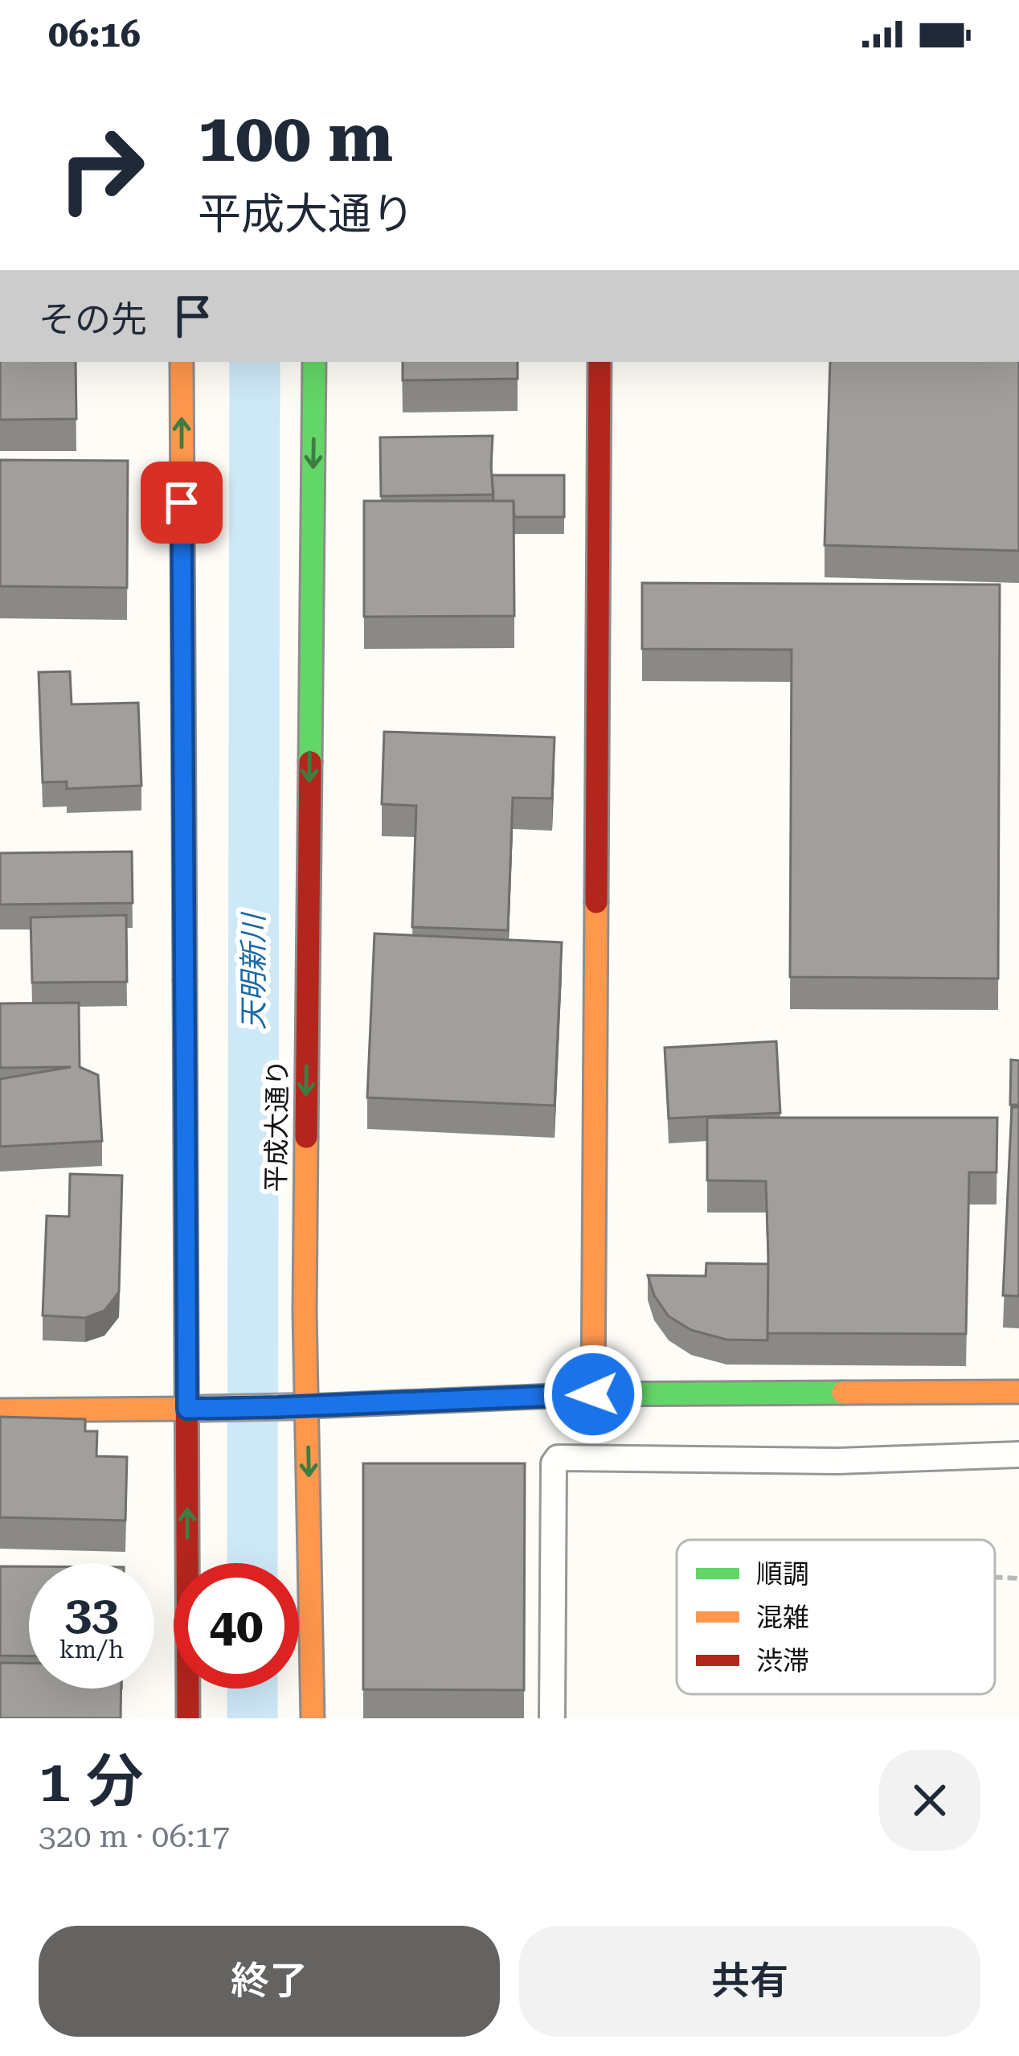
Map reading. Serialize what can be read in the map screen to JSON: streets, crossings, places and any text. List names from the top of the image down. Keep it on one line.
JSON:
{"streets":{"street":["平成大通り"]},"water":["天明新川"],"legend":["順調","混雑","渋滞"],"page":{"status":"06:16","turn":["100 m","平成大通り"],"then":"その先","speed":"33 km/h","limit":"40","heading":["1 分","320 m · 06:17"],"buttons":["終了","共有"]}}
